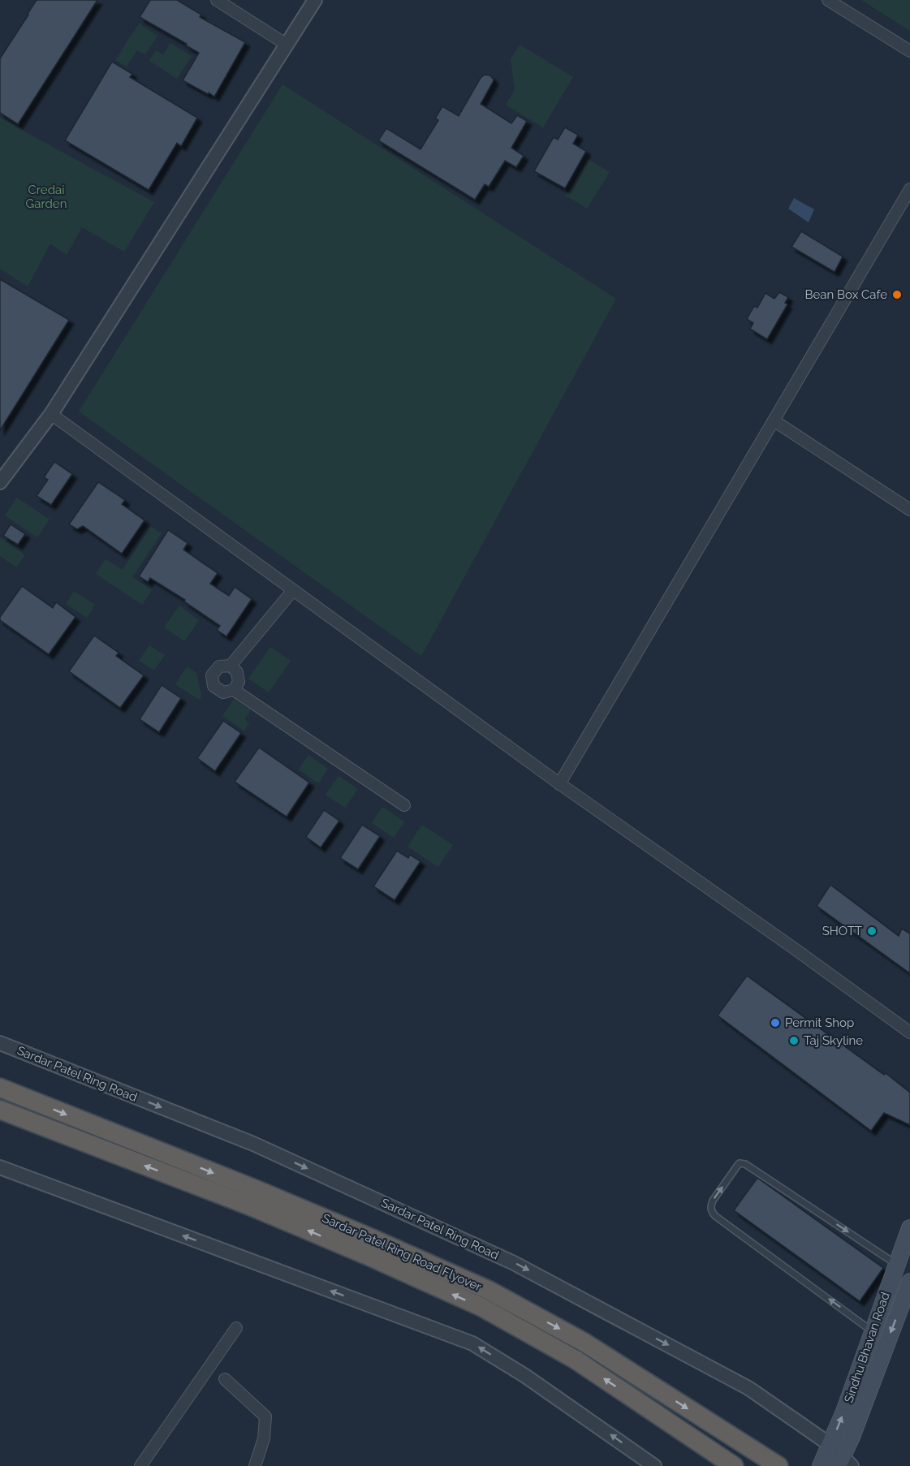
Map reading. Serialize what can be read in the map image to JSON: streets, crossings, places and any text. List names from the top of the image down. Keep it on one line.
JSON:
{"streets":{"highway":["Sardar Patel Ring Road Flyover"],"main road":["Sindhu Bhavan Road"],"street":["Sardar Patel Ring Road"]},"crossings":[["Sardar Patel Ring Road","Sindhu Bhavan Road"]],"parks":["Credai Garden"],"places":["Bean Box Cafe","SHOTT","Permit Shop","Taj Skyline"]}
